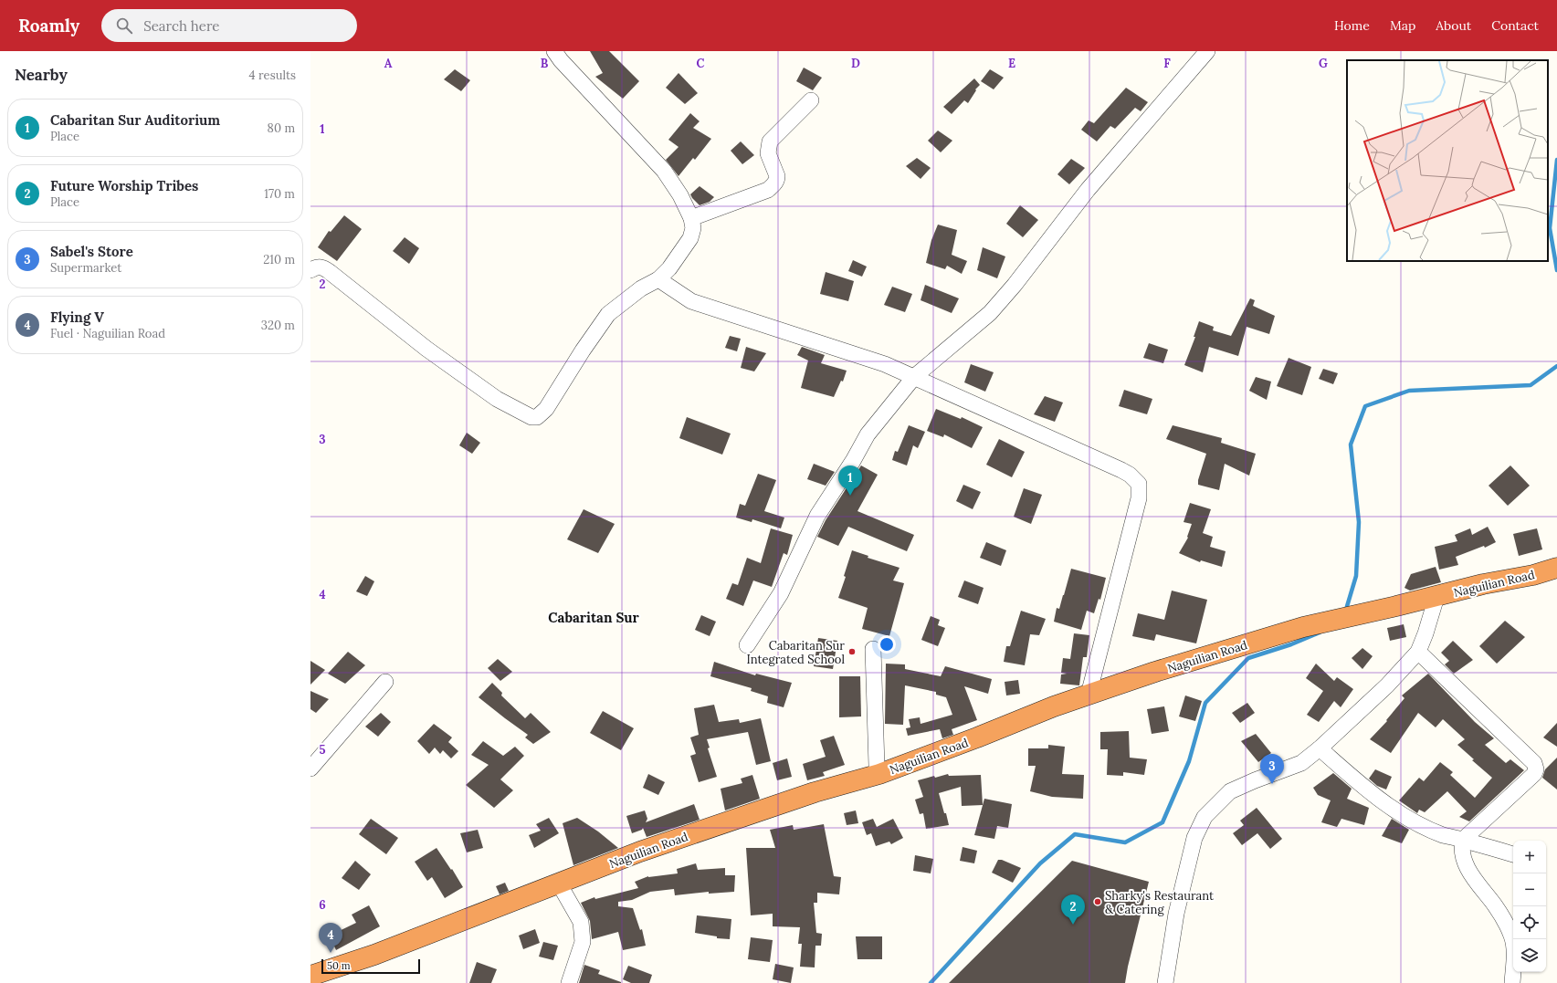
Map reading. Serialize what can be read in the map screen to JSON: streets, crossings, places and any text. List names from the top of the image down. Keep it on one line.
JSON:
{"streets":{"highway":["Naguilian Road"]},"districts":["Cabaritan Sur"],"places":["Cabaritan Sur Integrated School","Sharky's Restaurant & Catering"],"scale_bar":"50 m","page":{"header":"Roamly","search":"Search here","nav":["Home","Map","About","Contact"],"heading":["Nearby","4 results"],"list":[{"mark":"1","name":"Cabaritan Sur Auditorium","note":"Place","value":"80 m"},{"mark":"2","name":"Future Worship Tribes","note":"Place","value":"170 m"},{"mark":"3","name":"Sabel's Store","note":"Supermarket","value":"210 m"},{"mark":"4","name":"Flying V","note":"Fuel · Naguilian Road","value":"320 m"}],"pins":["1","3","2","4"],"map_buttons":["+","−"],"scale":"50 m"},"grid":{"columns":["A","B","C","D","E","F","G"],"rows":["1","2","3","4","5","6"]}}
